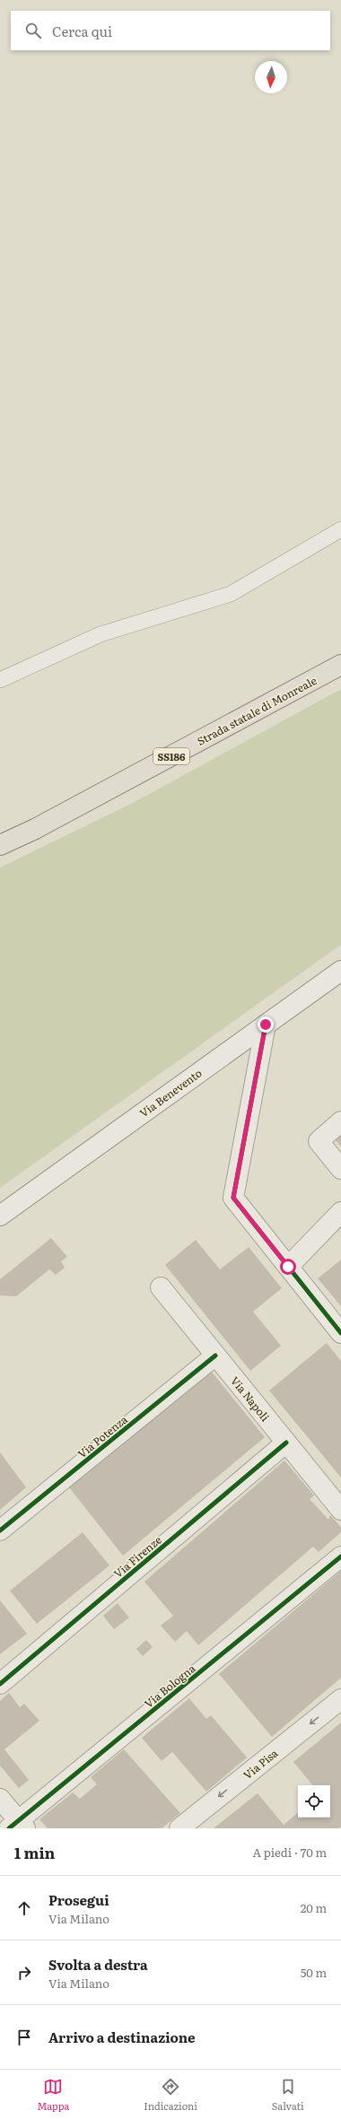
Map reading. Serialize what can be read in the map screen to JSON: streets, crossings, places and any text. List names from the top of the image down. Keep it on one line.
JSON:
{"streets":{"main road":["Strada statale di Monreale","SS186"],"street":["Via Benevento","Via Napoli","Via Potenza","Via Firenze","Via Bologna","Via Pisa"]},"crossings":[["Via Napoli","Via Potenza"],["Via Napoli","Via Firenze"]],"one_way":["Via Pisa"],"north":"bottom","page":{"search":"Cerca qui","heading":["1 min","A piedi · 70 m"],"list":[["Prosegui","Via Milano","20 m"],["Svolta a destra","Via Milano","50 m"],"Arrivo a destinazione"],"nav":["Mappa","Indicazioni","Salvati"]}}
